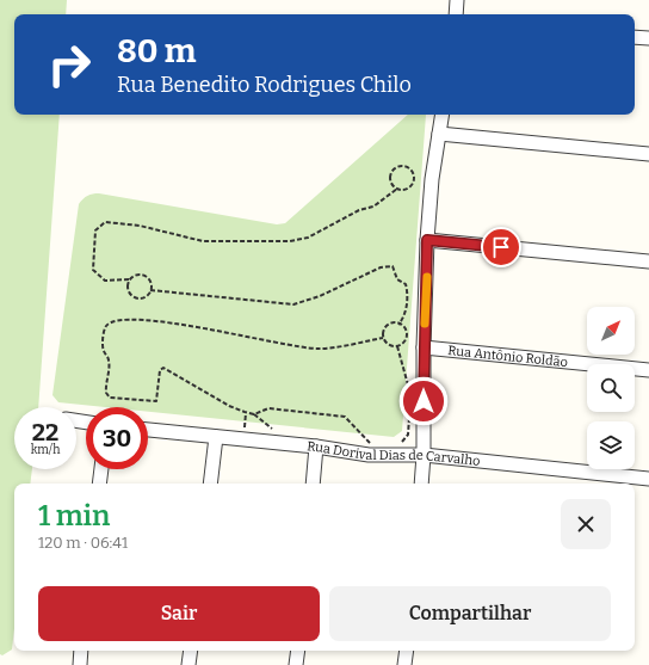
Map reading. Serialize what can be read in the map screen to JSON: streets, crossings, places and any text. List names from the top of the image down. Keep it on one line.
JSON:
{"streets":{"street":["Rua Antônio Roldão","Rua Dorival Dias de Carvalho"]},"north":"top right","page":{"turn":["80 m","Rua Benedito Rodrigues Chilo"],"speed":"22 km/h","limit":"30","heading":["1 min","120 m · 06:41"],"buttons":["Sair","Compartilhar"]}}
